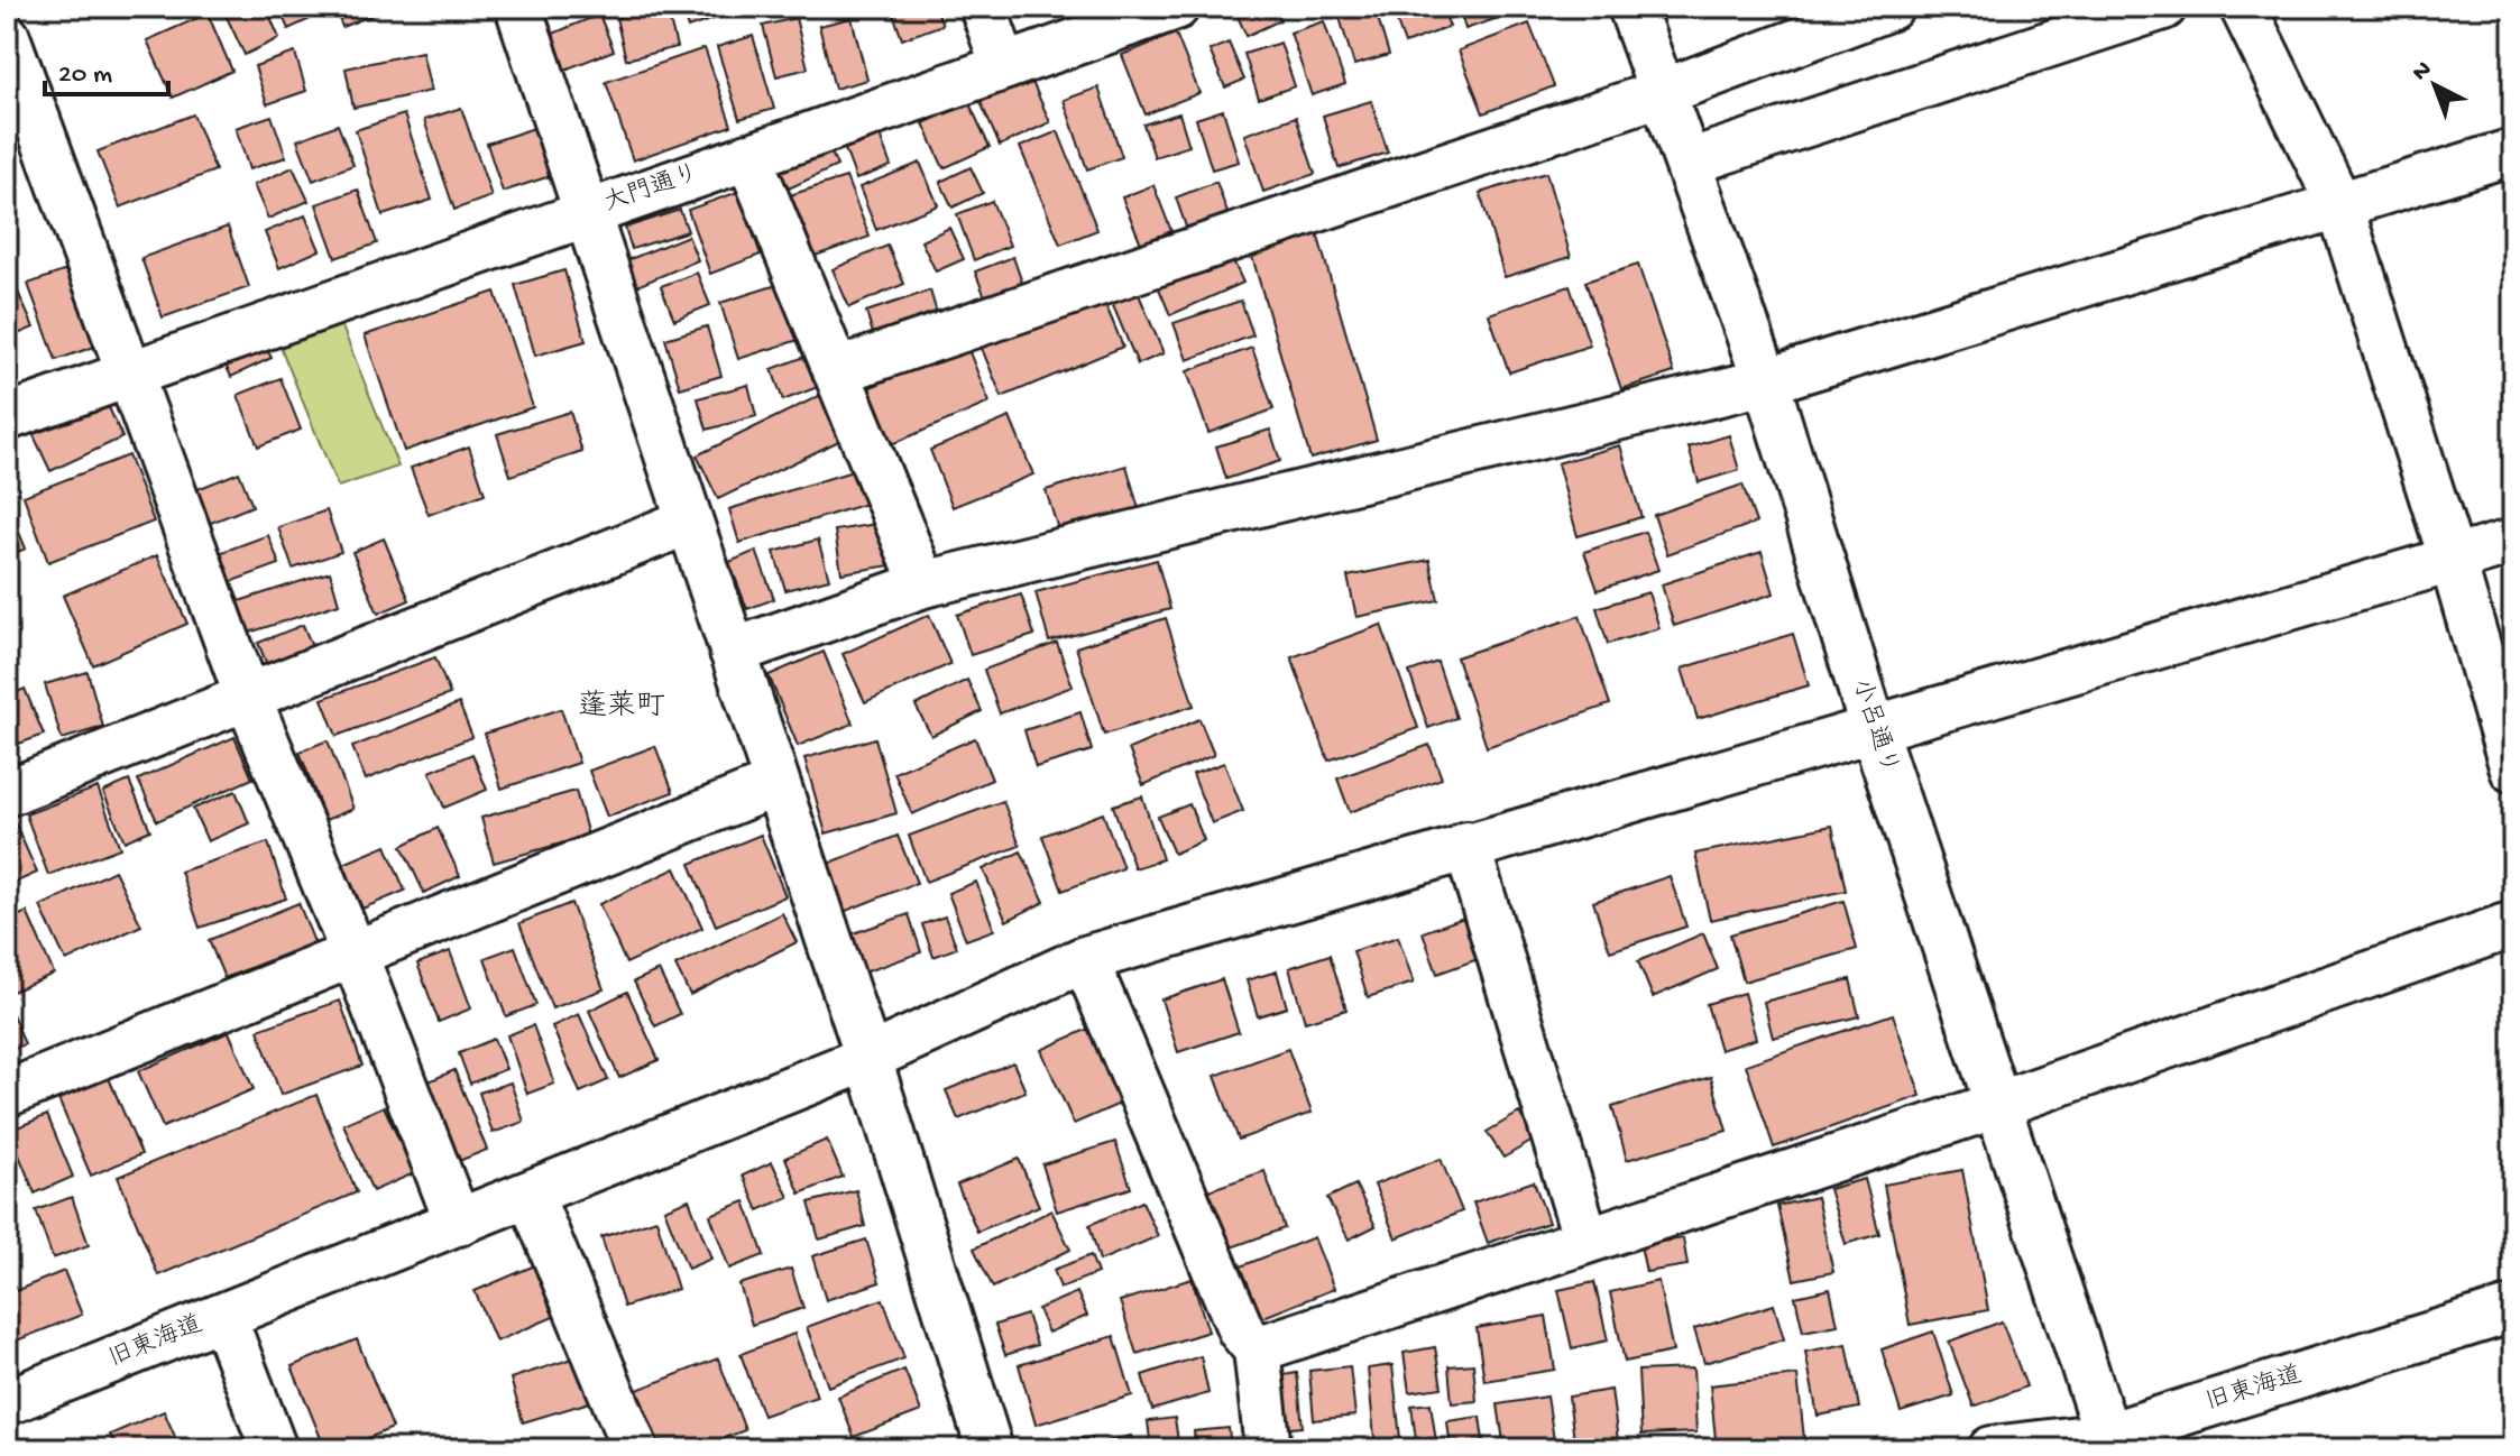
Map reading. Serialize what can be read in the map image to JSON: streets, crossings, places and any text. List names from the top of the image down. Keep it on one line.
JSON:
{"streets":{"street":["大門通り","小呂通り","旧東海道"]},"crossings":[["小呂通り","旧東海道"]],"districts":["蓬莱町"],"scale_bar":"20 m","north":"top left"}
